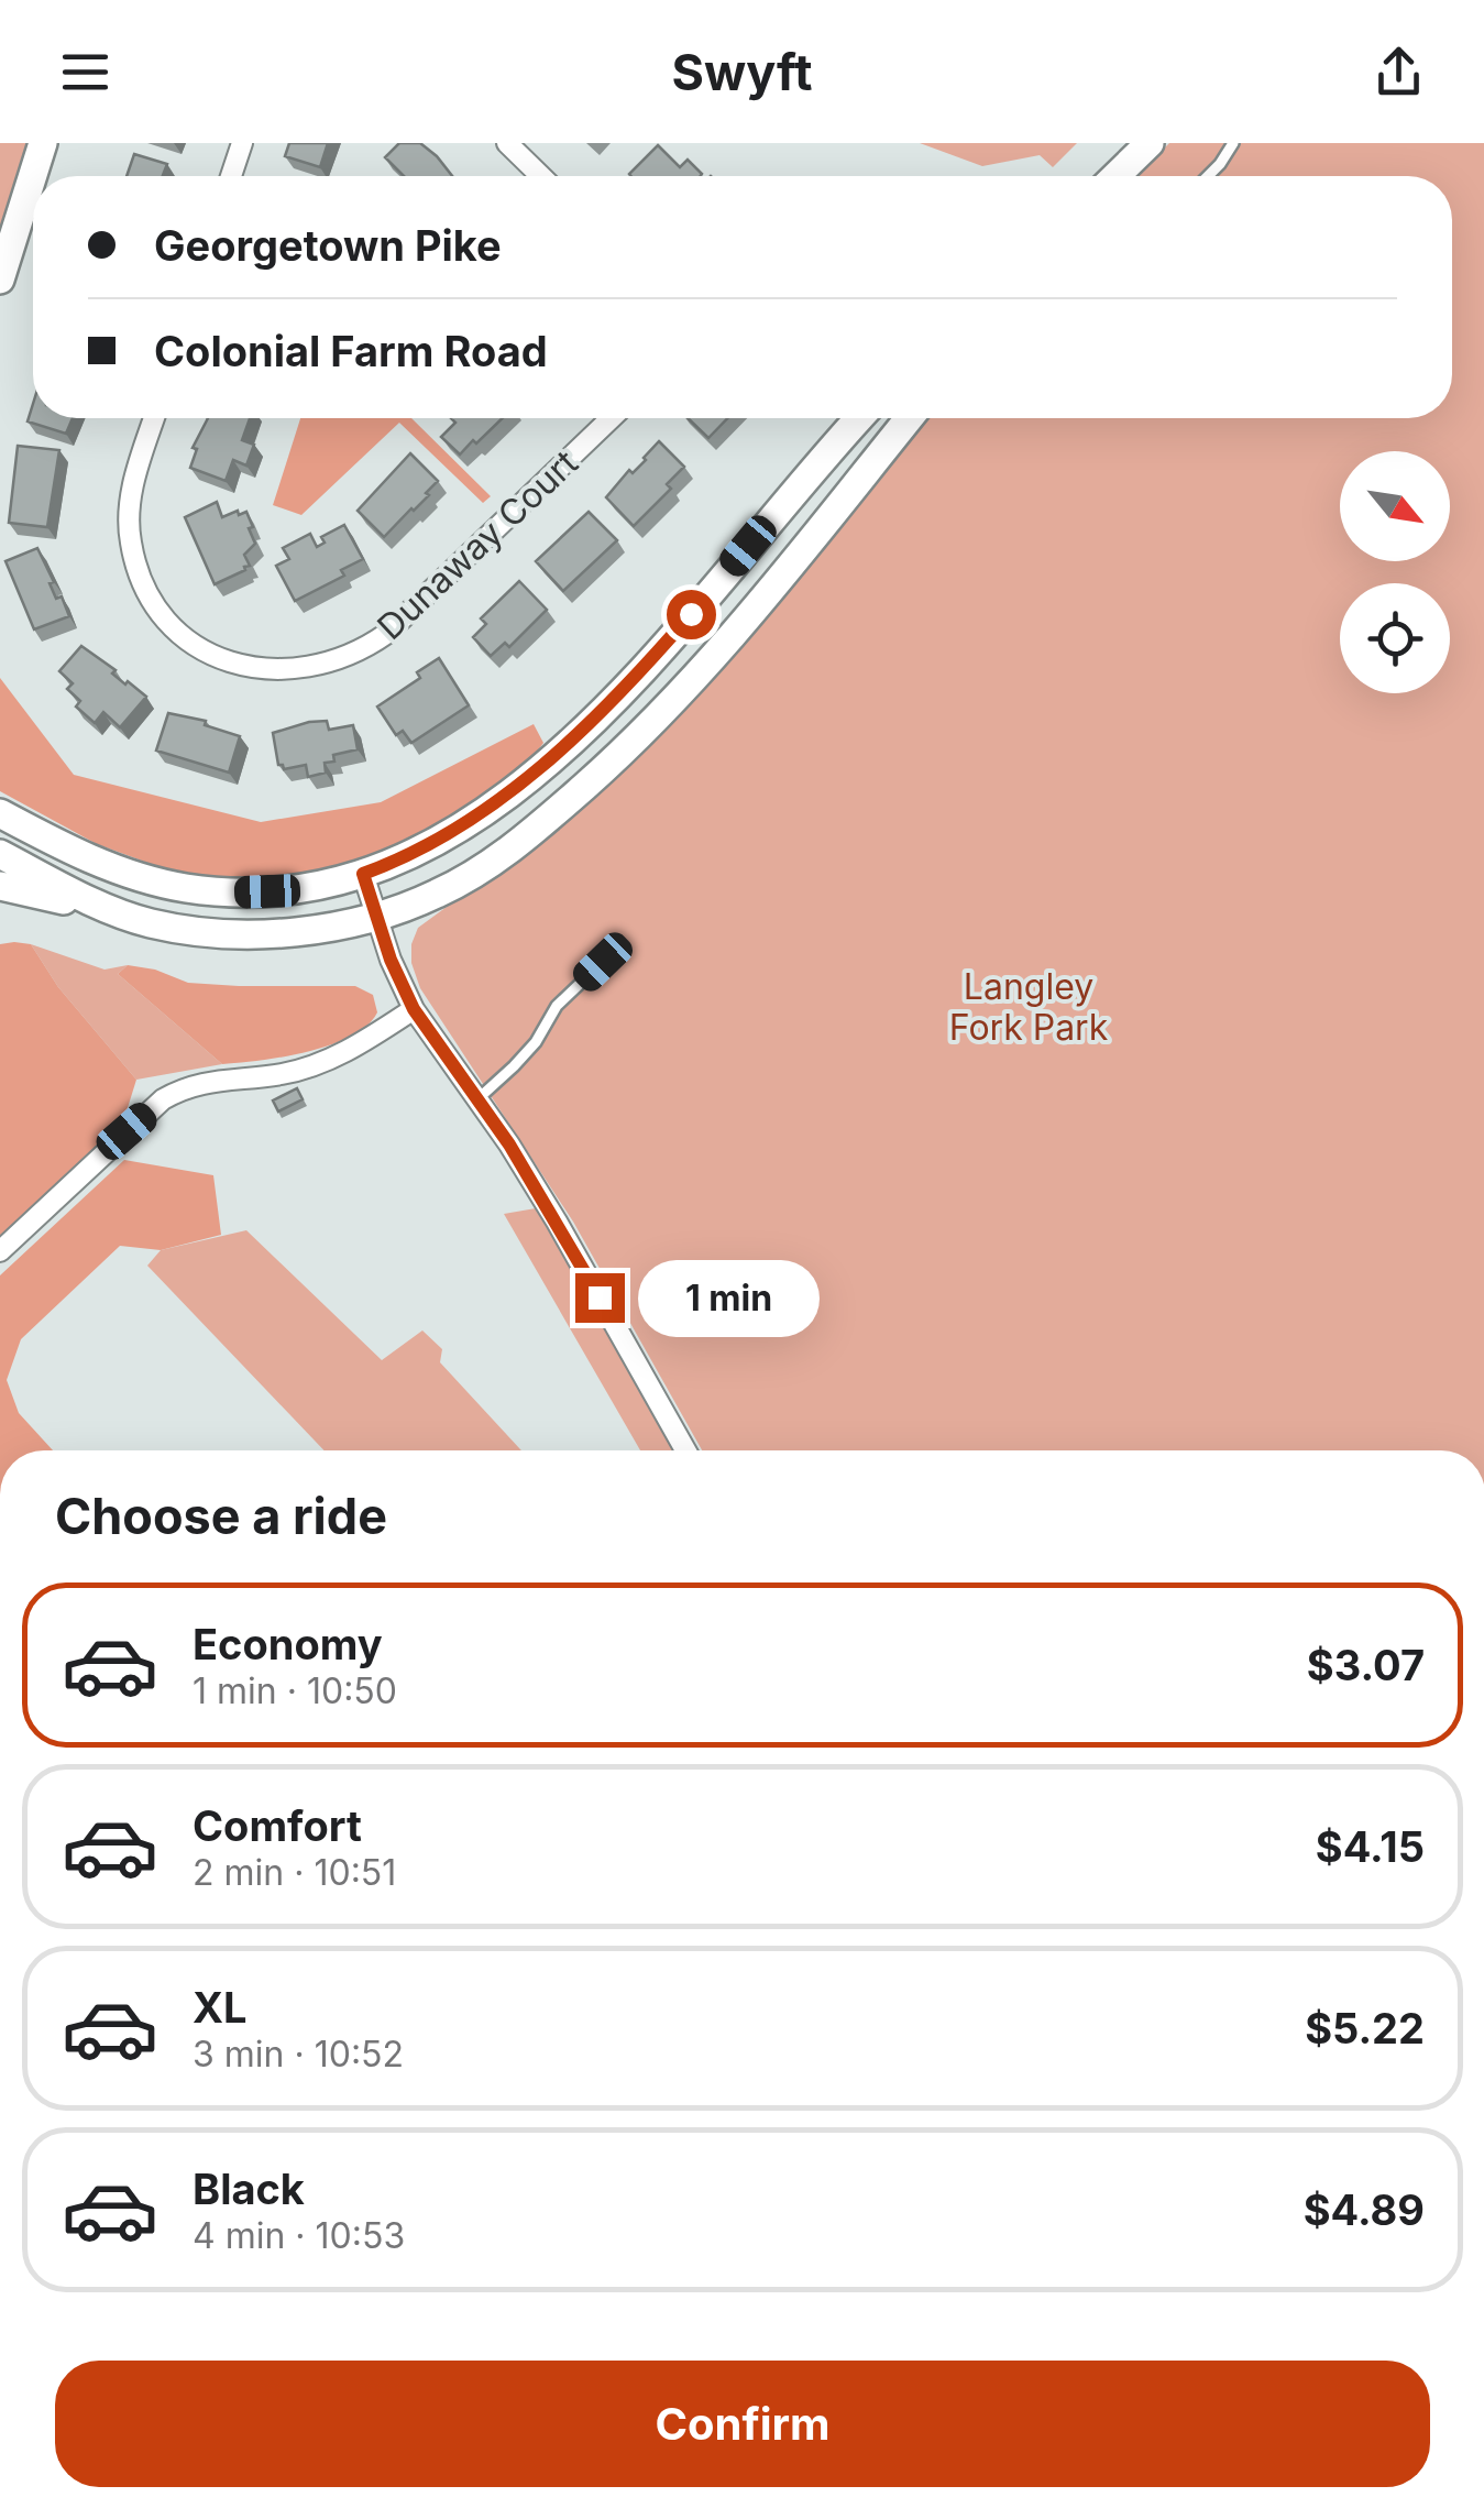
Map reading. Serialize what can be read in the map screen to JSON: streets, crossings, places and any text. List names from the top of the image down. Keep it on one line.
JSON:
{"streets":{"street":["Dunaway Court"]},"parks":["Langley Fork Park"],"north":"bottom right","page":{"header":"Swyft","banner":["Georgetown Pike","Colonial Farm Road"],"bubble":"1 min","heading":"Choose a ride","list":[{"name":"Economy","note":"1 min · 10:50","value":"$3.07"},{"name":"Comfort","note":"2 min · 10:51","value":"$4.15"},{"name":"XL","note":"3 min · 10:52","value":"$5.22"},{"name":"Black","note":"4 min · 10:53","value":"$4.89"}],"buttons":"Confirm"}}
